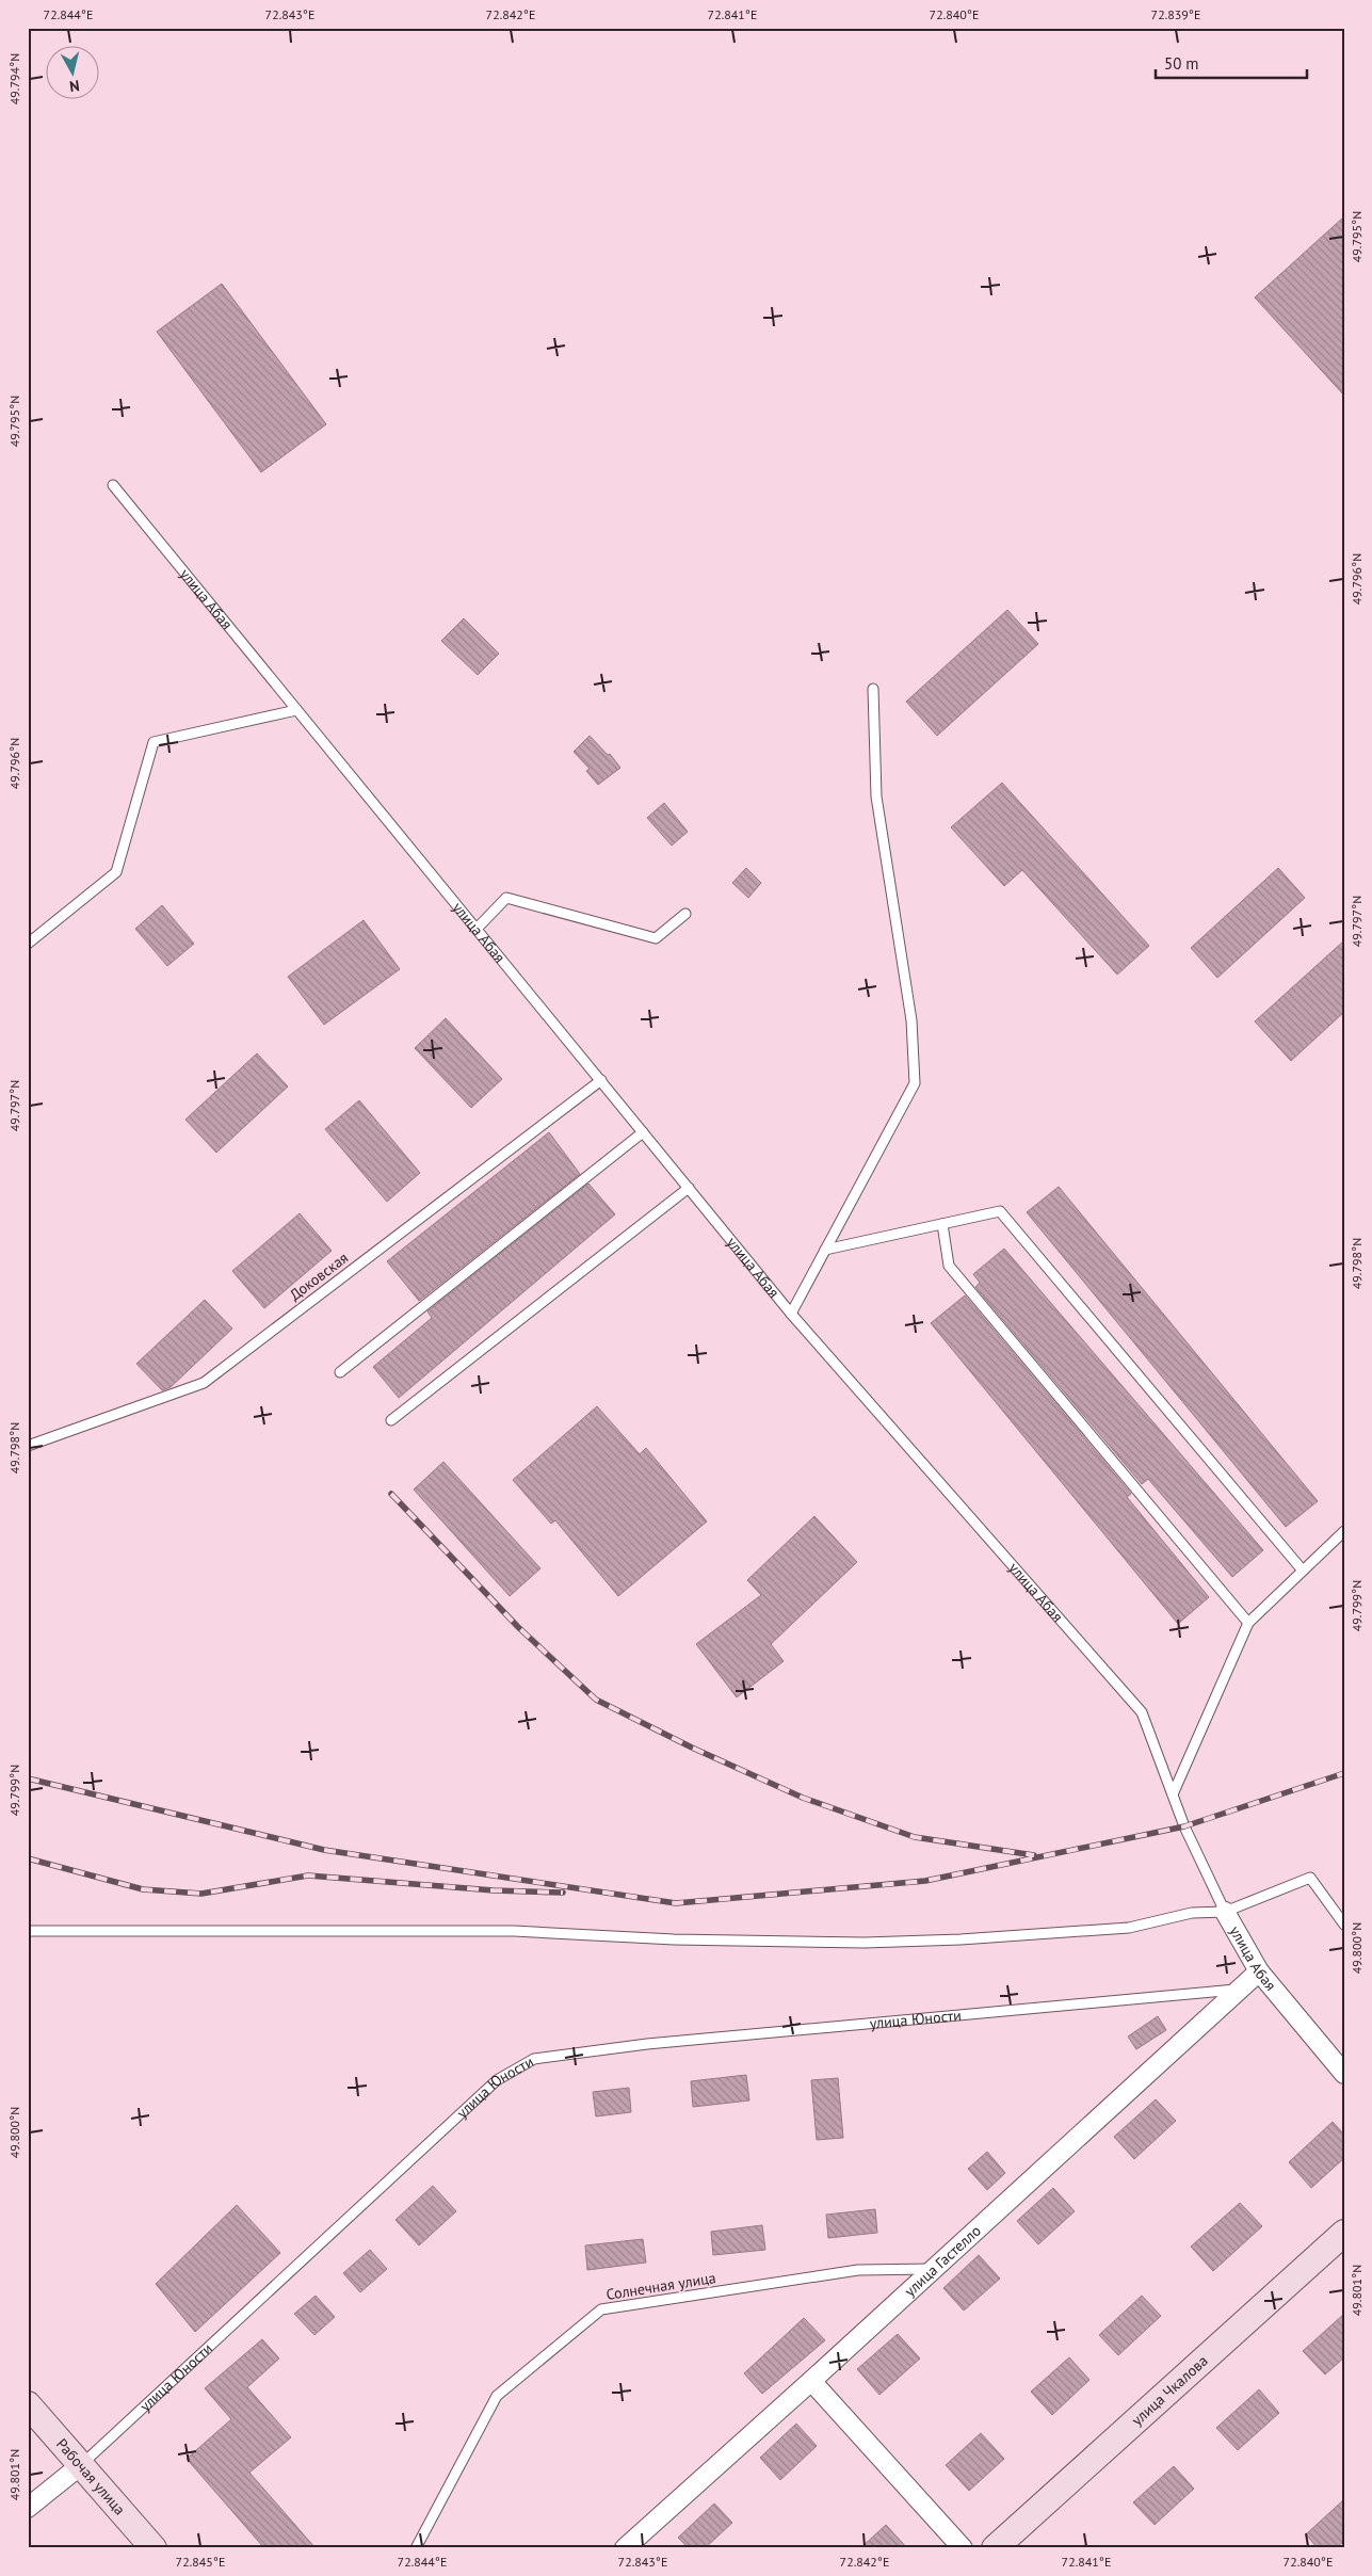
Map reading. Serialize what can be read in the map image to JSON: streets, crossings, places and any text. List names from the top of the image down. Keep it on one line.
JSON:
{"streets":{"main road":["улица Чкалова","Рабочая улица"],"street":["улица Абая","улица Юности","улица Гастелло"],"lane":["Доковская","Солнечная улица"]},"crossings":[["улица Абая","Доковская"],["улица Абая","улица Гастелло"],["улица Юности","улица Гастелло"],["улица Юности","Рабочая улица"],["улица Гастелло","Солнечная улица"]],"scale_bar":"50 m","north":"bottom","coordinates":["72.844°E","72.843°E","72.842°E","72.841°E","72.840°E","72.839°E","49.794°N","49.795°N","49.796°N","49.797°N","49.798°N","49.799°N","49.800°N","49.801°N","72.845°E"]}
